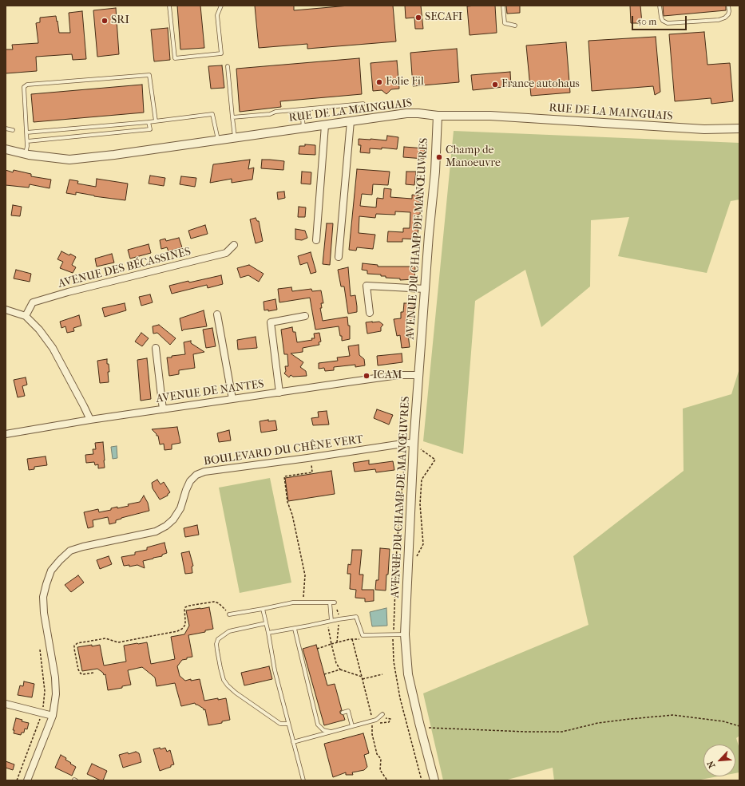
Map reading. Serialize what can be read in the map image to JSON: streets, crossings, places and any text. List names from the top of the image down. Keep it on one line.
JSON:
{"streets":{"street":["RUE DE LA MAINGUAIS","AVENUE DU CHAMP DE MANŒUVRES","AVENUE DES BÉCASSINES","AVENUE DE NANTES","BOULEVARD DU CHÊNE VERT"]},"crossings":[["RUE DE LA MAINGUAIS","AVENUE DU CHAMP DE MANŒUVRES"],["AVENUE DU CHAMP DE MANŒUVRES","AVENUE DE NANTES"],["AVENUE DU CHAMP DE MANŒUVRES","BOULEVARD DU CHÊNE VERT"]],"places":["SECAFI","SRI","Folie Fil","France autohaus","Champ de Manoeuvre","ICAM"],"scale_bar":"50 m","north":"bottom left"}
